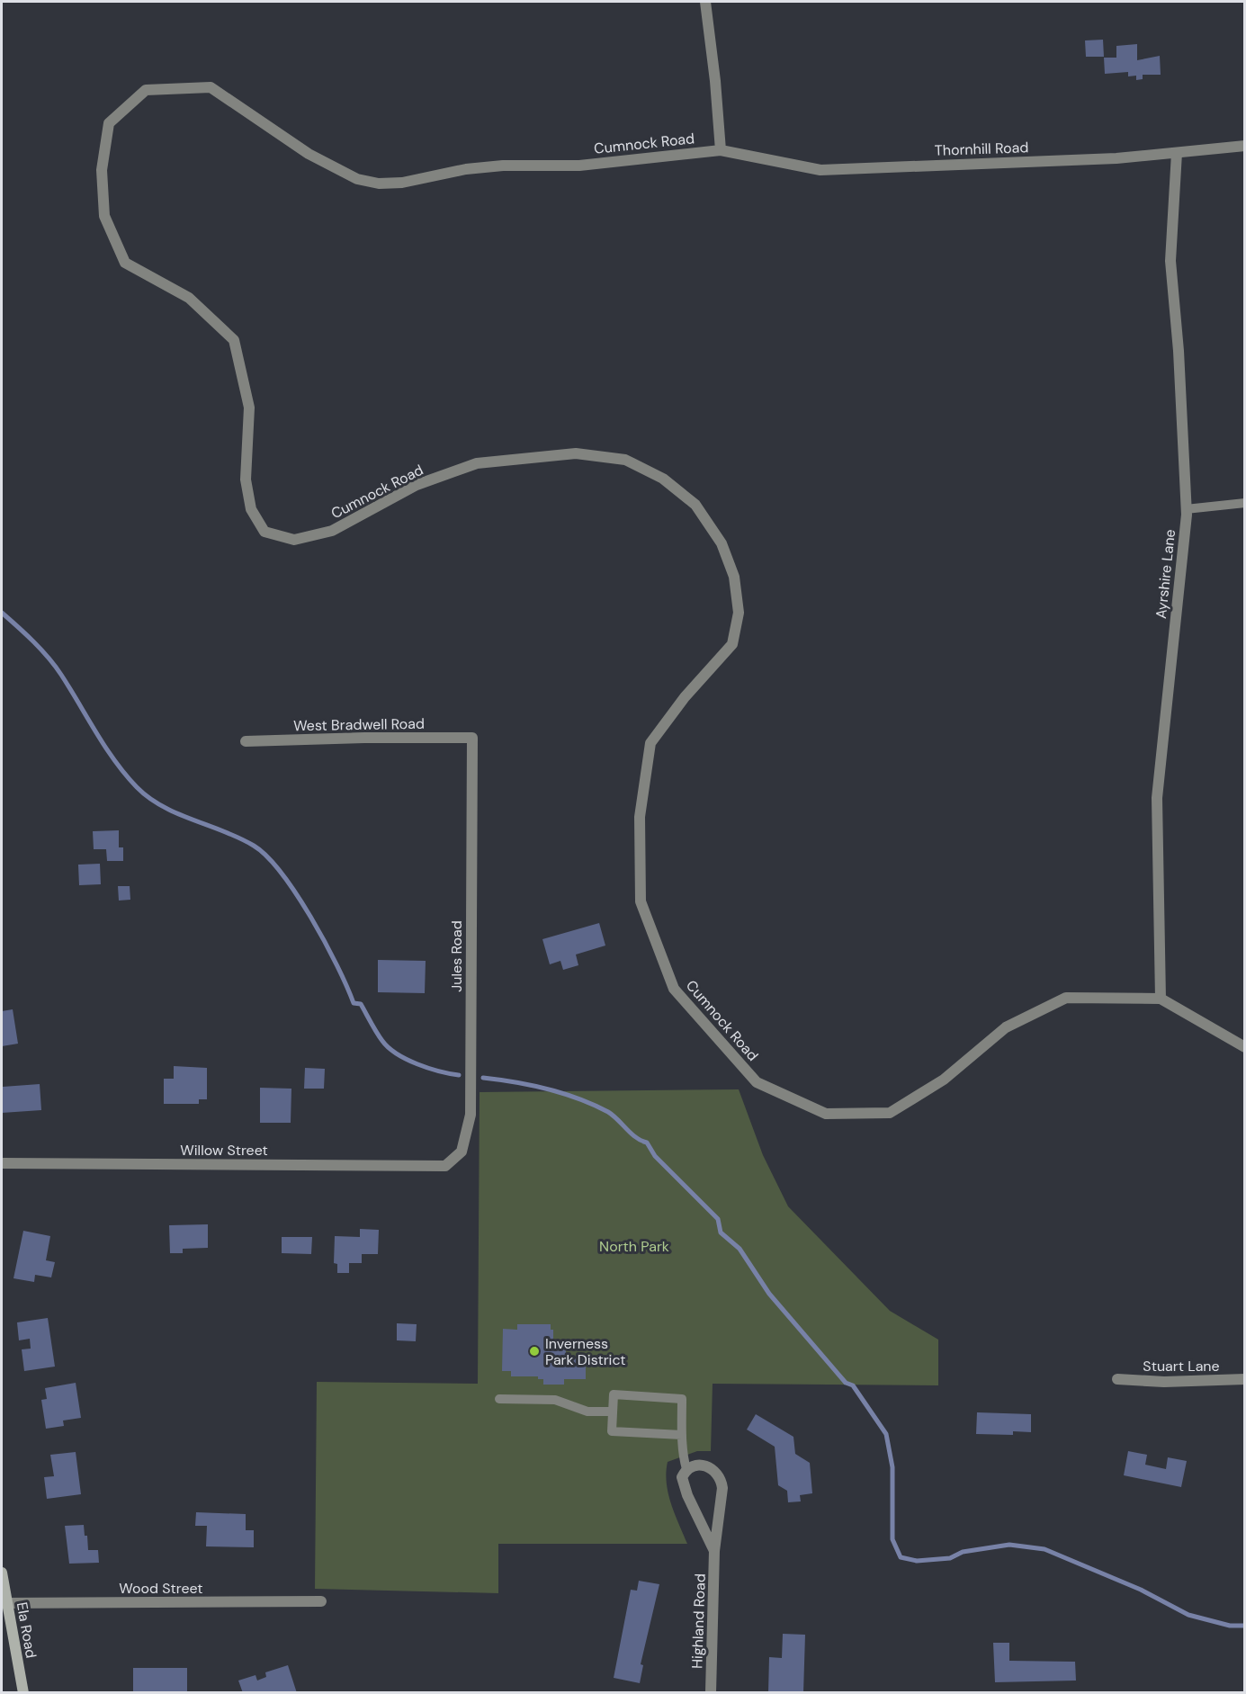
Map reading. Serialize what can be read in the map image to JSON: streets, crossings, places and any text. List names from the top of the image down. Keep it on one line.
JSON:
{"streets":{"main road":["Ela Road"],"street":["Cumnock Road","Thornhill Road","Ayrshire Lane","West Bradwell Road","Jules Road","Willow Street","Stuart Lane","Wood Street","Highland Road"]},"crossings":[["Cumnock Road","Thornhill Road"],["Cumnock Road","Ayrshire Lane"],["Thornhill Road","Ayrshire Lane"],["West Bradwell Road","Jules Road"],["Jules Road","Willow Street"],["Wood Street","Ela Road"]],"parks":["North Park"],"places":["Inverness Park District"]}
